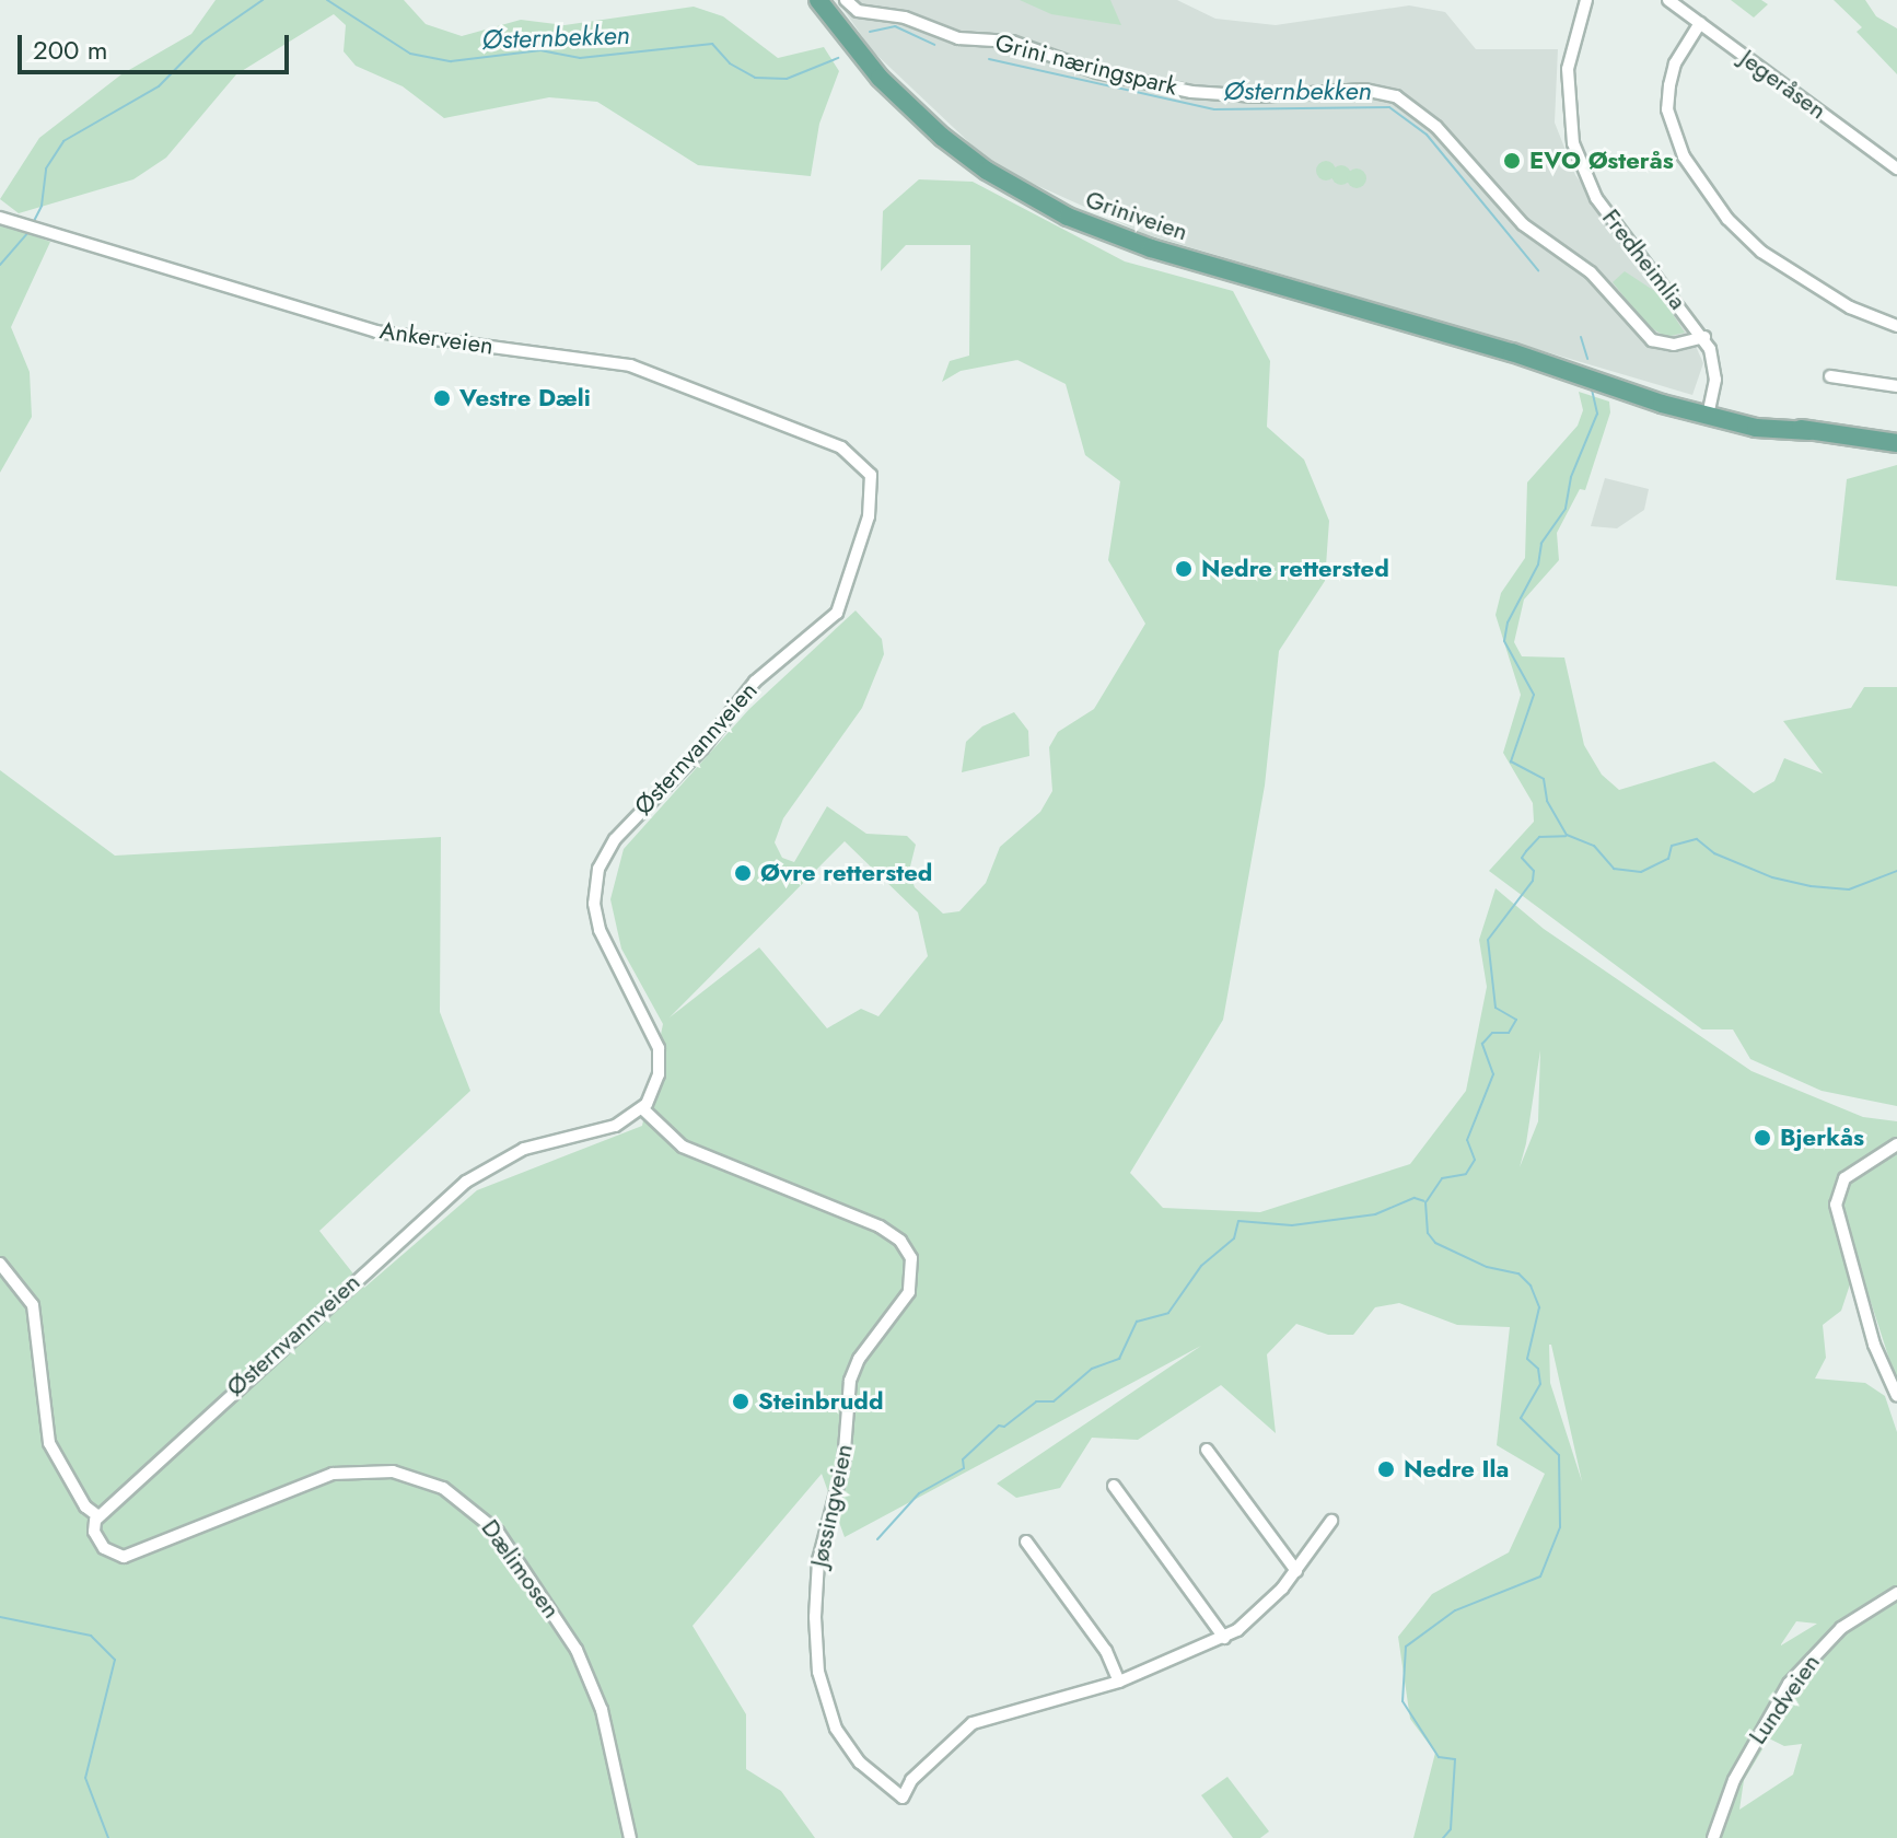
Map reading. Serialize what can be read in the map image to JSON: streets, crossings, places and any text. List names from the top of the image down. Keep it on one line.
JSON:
{"streets":{"main road":["Griniveien"],"street":["Grini næringspark","Jegeråsen","Fredheimlia","Ankerveien","Østernvannveien","Jøssingveien","Dælimosen","Lundveien"]},"crossings":[["Grini næringspark","Fredheimlia"],["Griniveien","Fredheimlia"],["Ankerveien","Østernvannveien"],["Østernvannveien","Jøssingveien"],["Østernvannveien","Dælimosen"]],"water":["Østernbekken"],"places":["EVO Østerås","Vestre Dæli","Nedre rettersted","Øvre rettersted","Bjerkås","Steinbrudd","Nedre Ila"],"scale_bar":"200 m"}
